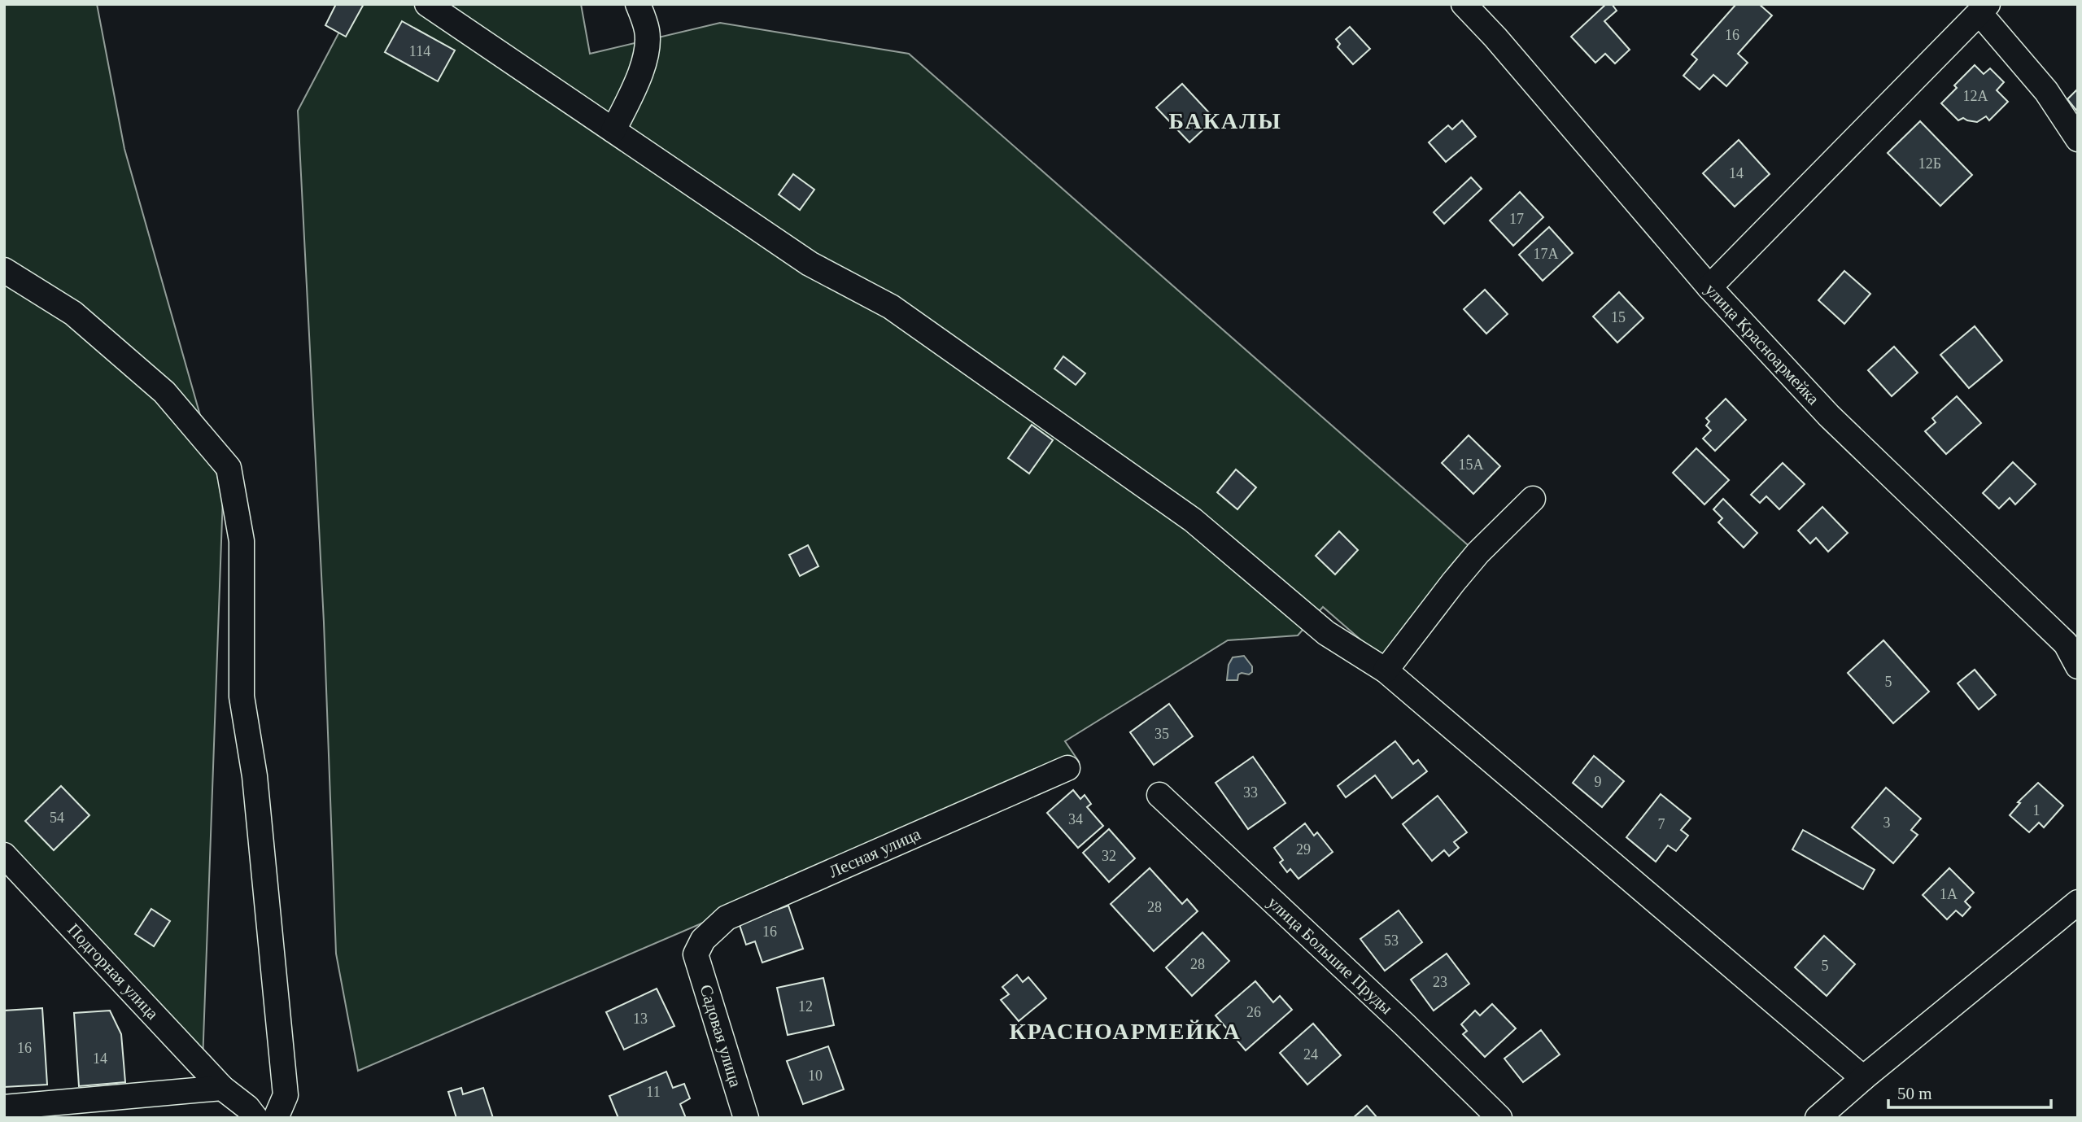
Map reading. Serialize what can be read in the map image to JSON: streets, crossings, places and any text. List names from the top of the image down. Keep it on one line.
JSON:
{"streets":{"street":["улица Красноармейка","Лесная улица","улица Большие Пруды","Подгорная улица","Садовая улица"]},"crossings":[["Лесная улица","Садовая улица"]],"districts":["БАКАЛЫ","КРАСНОАРМЕЙКА"],"house_numbers":["16","114","12А","12Б","14","17","17А","15","15А","5","35","9","33","1","54","34","3","7","29","32","1А","28","16","53","28","5","23","12","26","13","16","24","14","10","11"],"scale_bar":"50 m"}
